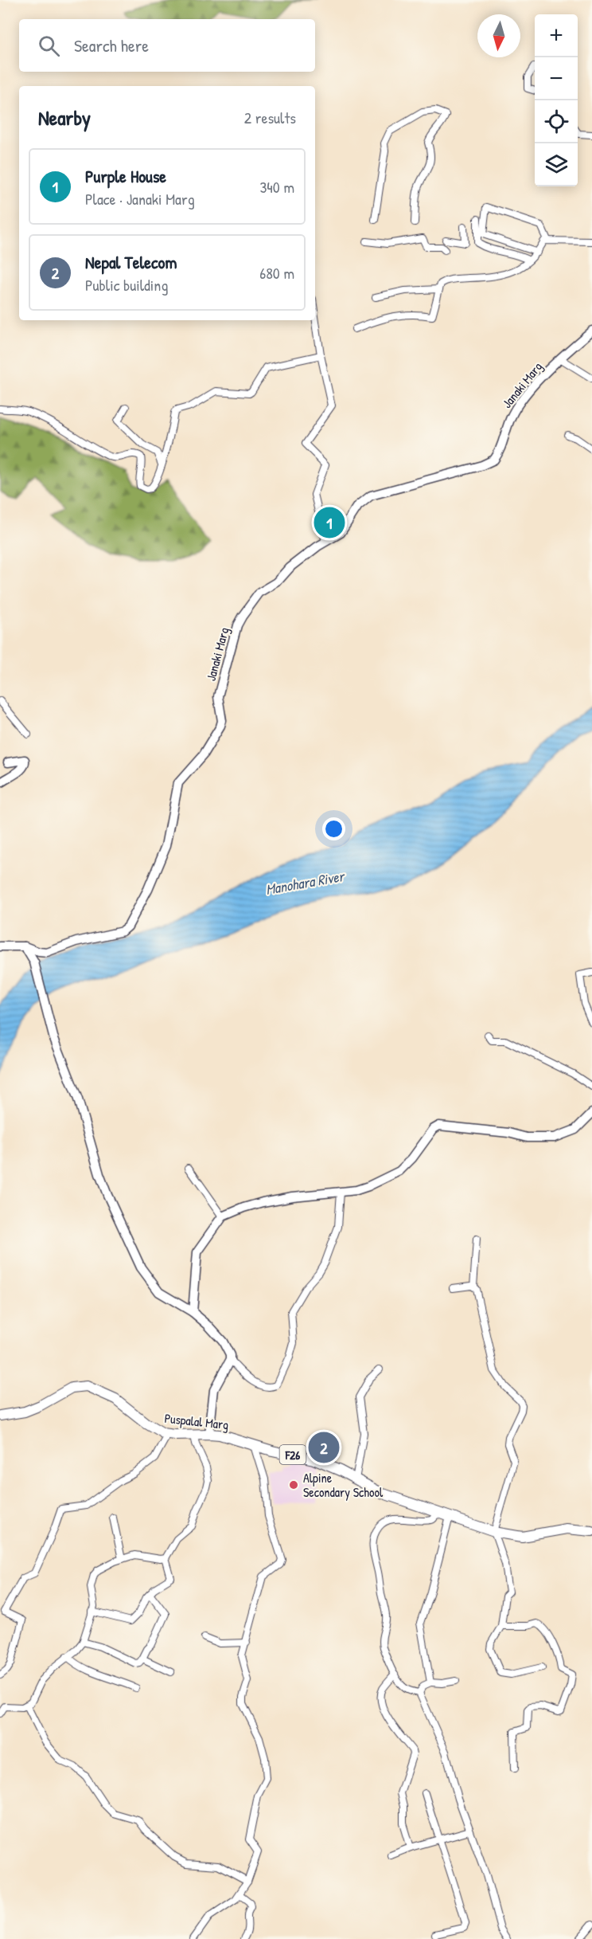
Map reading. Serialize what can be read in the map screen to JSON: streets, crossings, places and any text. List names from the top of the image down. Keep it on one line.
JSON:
{"streets":{"main road":["Puspalal Marg","F26"],"street":["Janaki Marg"]},"water":["Manohara River"],"places":["Alpine Secondary School"],"north":"bottom","page":{"map_buttons":["+","−"],"search":"Search here","heading":["Nearby","2 results"],"list":[{"mark":"1","name":"Purple House","note":"Place · Janaki Marg","value":"340 m"},{"mark":"2","name":"Nepal Telecom","note":"Public building","value":"680 m"}],"pins":["1","2"]}}
